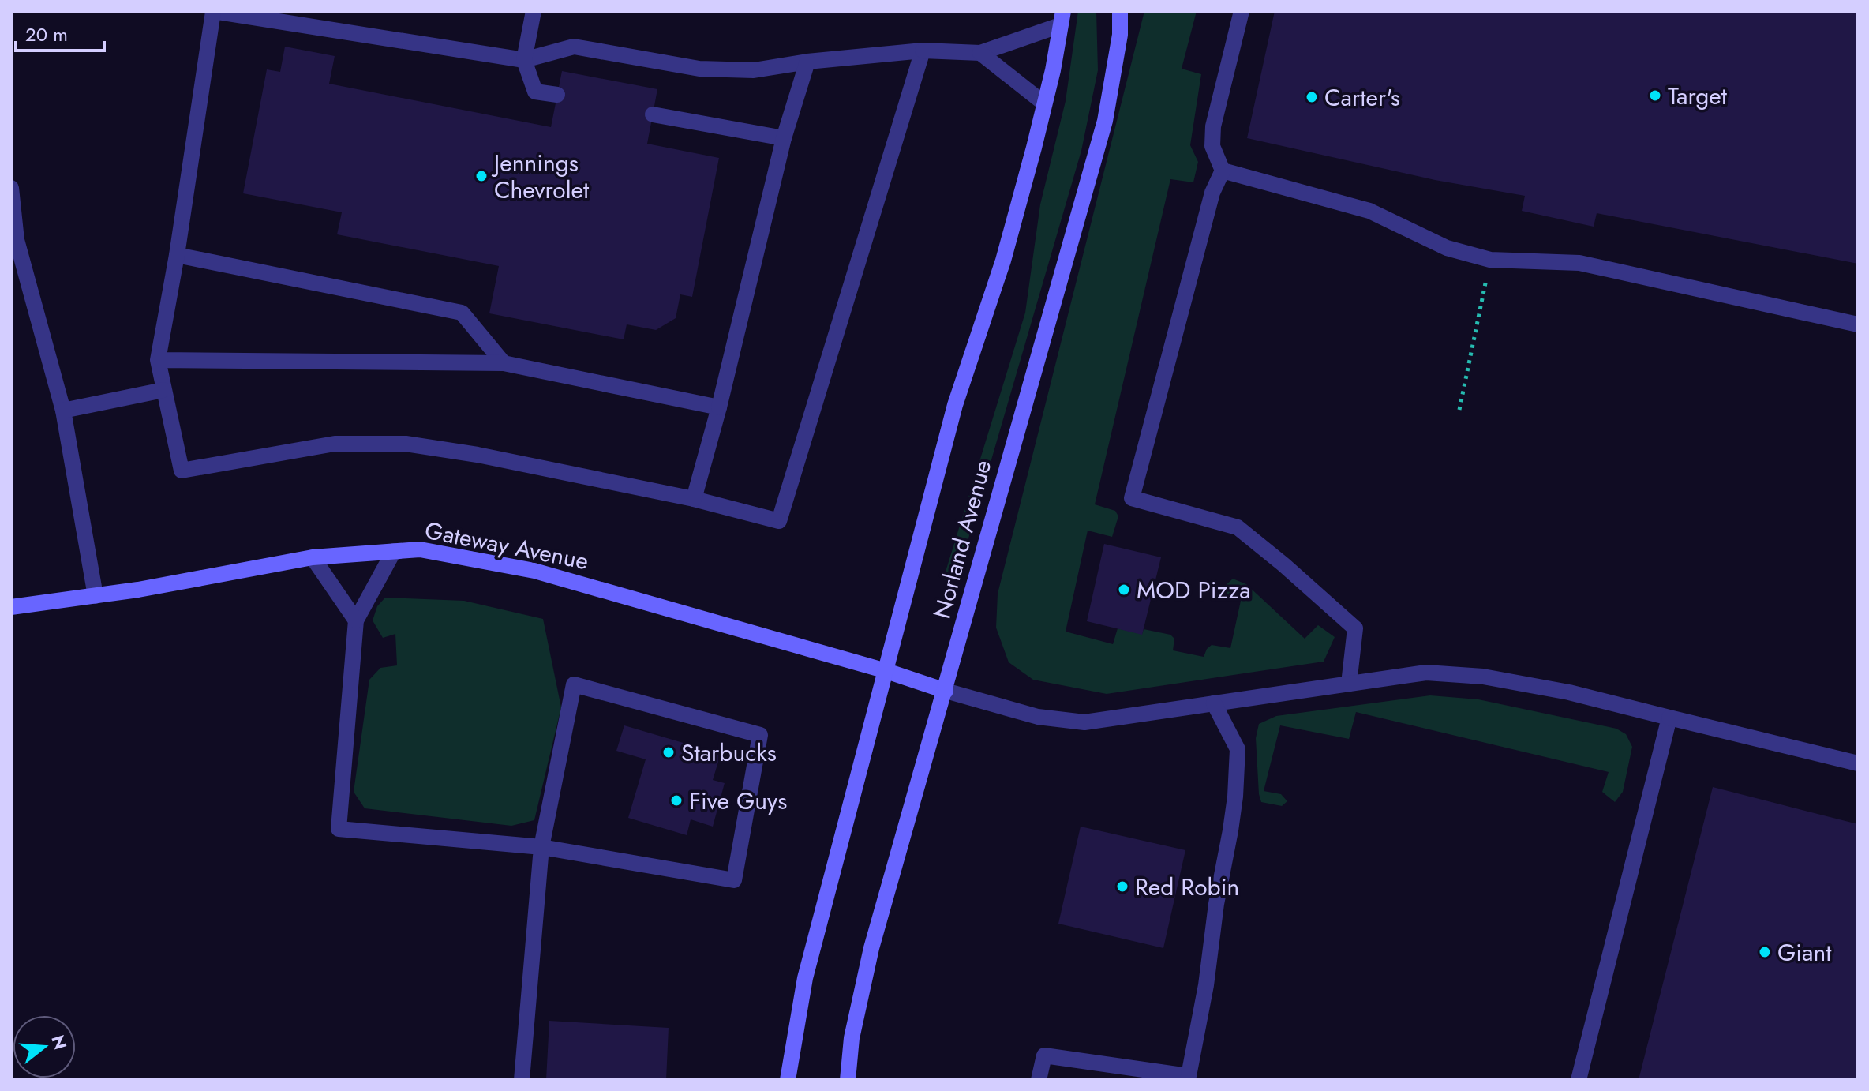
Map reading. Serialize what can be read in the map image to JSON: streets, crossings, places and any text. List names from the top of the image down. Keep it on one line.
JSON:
{"streets":{"main road":["Norland Avenue","Gateway Avenue"]},"crossings":[["Norland Avenue","Gateway Avenue"]],"places":["Target","Carter's","Jennings Chevrolet","MOD Pizza","Starbucks","Five Guys","Red Robin","Giant"],"scale_bar":"20 m","north":"right"}
